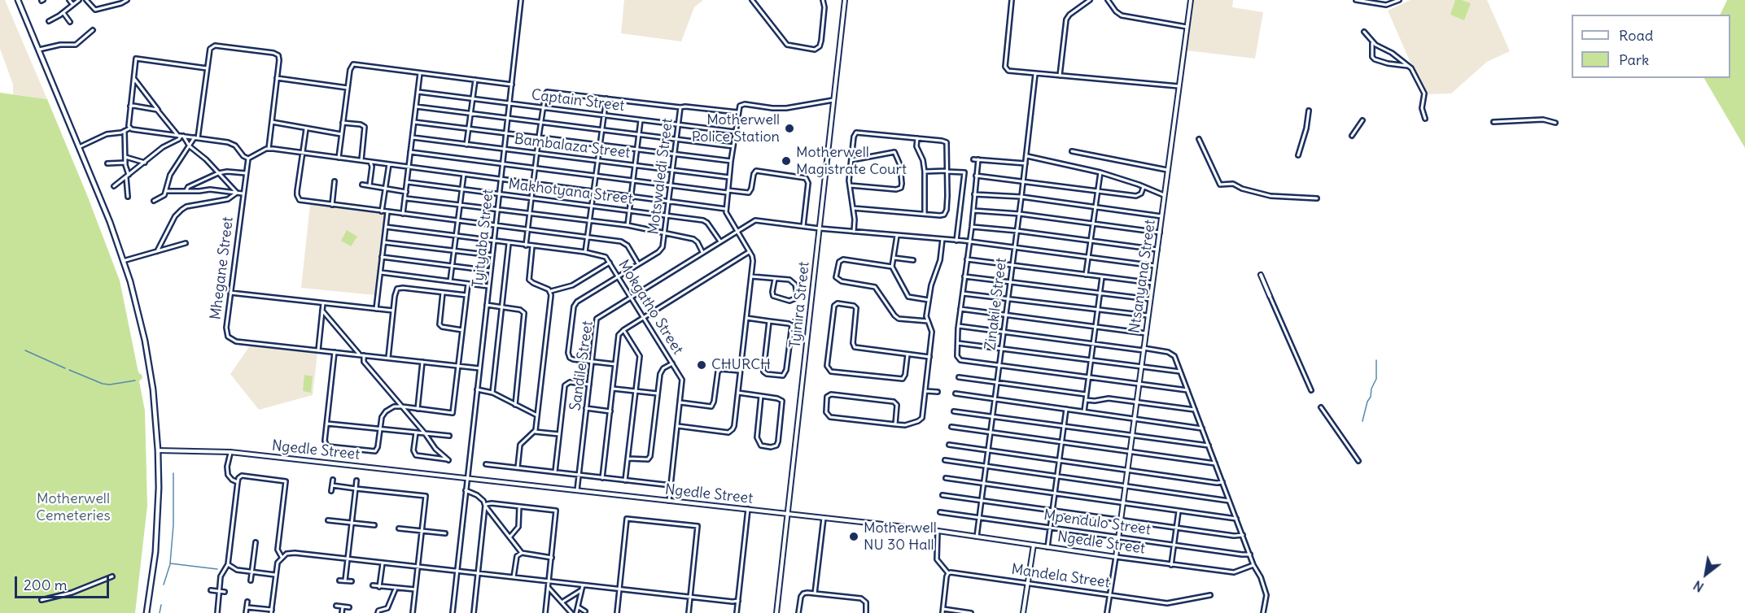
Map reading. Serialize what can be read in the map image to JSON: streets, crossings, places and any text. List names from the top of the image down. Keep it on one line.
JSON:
{"streets":{"street":["Captain Street","Bambalaza Street","Motswaledi Street","Makhotyana Street","Tyityaba Street","Mhegane Street","Ntsanyana Street","Zinakile Street","Tyinira Street","Mokgatho Street","Sandile Street","Ngedle Street","Mpendulo Street","Mandela Street"]},"crossings":[["Captain Street","Motswaledi Street"],["Captain Street","Tyityaba Street"],["Bambalaza Street","Motswaledi Street"],["Bambalaza Street","Tyityaba Street"],["Motswaledi Street","Makhotyana Street"],["Motswaledi Street","Mokgatho Street"],["Motswaledi Street","Sandile Street"],["Makhotyana Street","Tyityaba Street"],["Makhotyana Street","Sandile Street"],["Tyityaba Street","Mhegane Street"],["Tyityaba Street","Mokgatho Street"],["Tyityaba Street","Ngedle Street"],["Ntsanyana Street","Sandile Street"],["Ntsanyana Street","Ngedle Street"],["Ntsanyana Street","Mpendulo Street"],["Zinakile Street","Sandile Street"],["Zinakile Street","Ngedle Street"],["Zinakile Street","Mpendulo Street"],["Tyinira Street","Sandile Street"],["Tyinira Street","Ngedle Street"],["Mokgatho Street","Sandile Street"],["Mokgatho Street","Ngedle Street"],["Sandile Street","Ngedle Street"]],"parks":["Motherwell Cemeteries"],"places":["Motherwell Police Station","Motherwell Magistrate Court","CHURCH","Motherwell NU 30 Hall"],"legend":["Road","Park"],"scale_bar":"200 m","north":"bottom left"}
